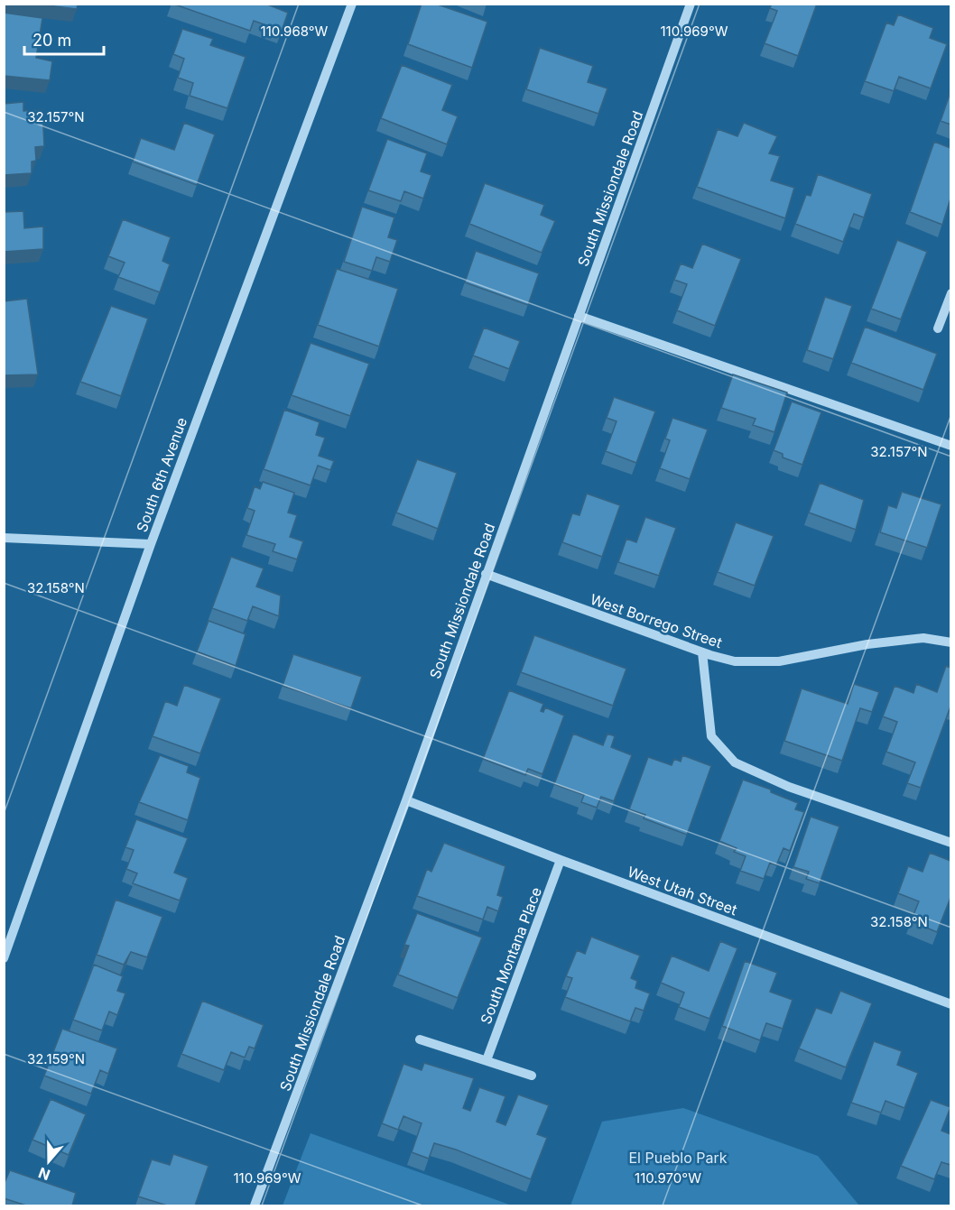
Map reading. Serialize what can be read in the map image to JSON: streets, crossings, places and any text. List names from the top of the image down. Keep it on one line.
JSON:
{"streets":{"street":["South Missiondale Road","South 6th Avenue","West Borrego Street","West Utah Street","South Montana Place"]},"crossings":[["South Missiondale Road","West Borrego Street"],["South Missiondale Road","West Utah Street"],["West Utah Street","South Montana Place"]],"parks":["El Pueblo Park"],"scale_bar":"20 m","north":"bottom","coordinates":["110.968°W","110.969°W","32.157°N","32.158°N","32.159°N","110.970°W"]}
